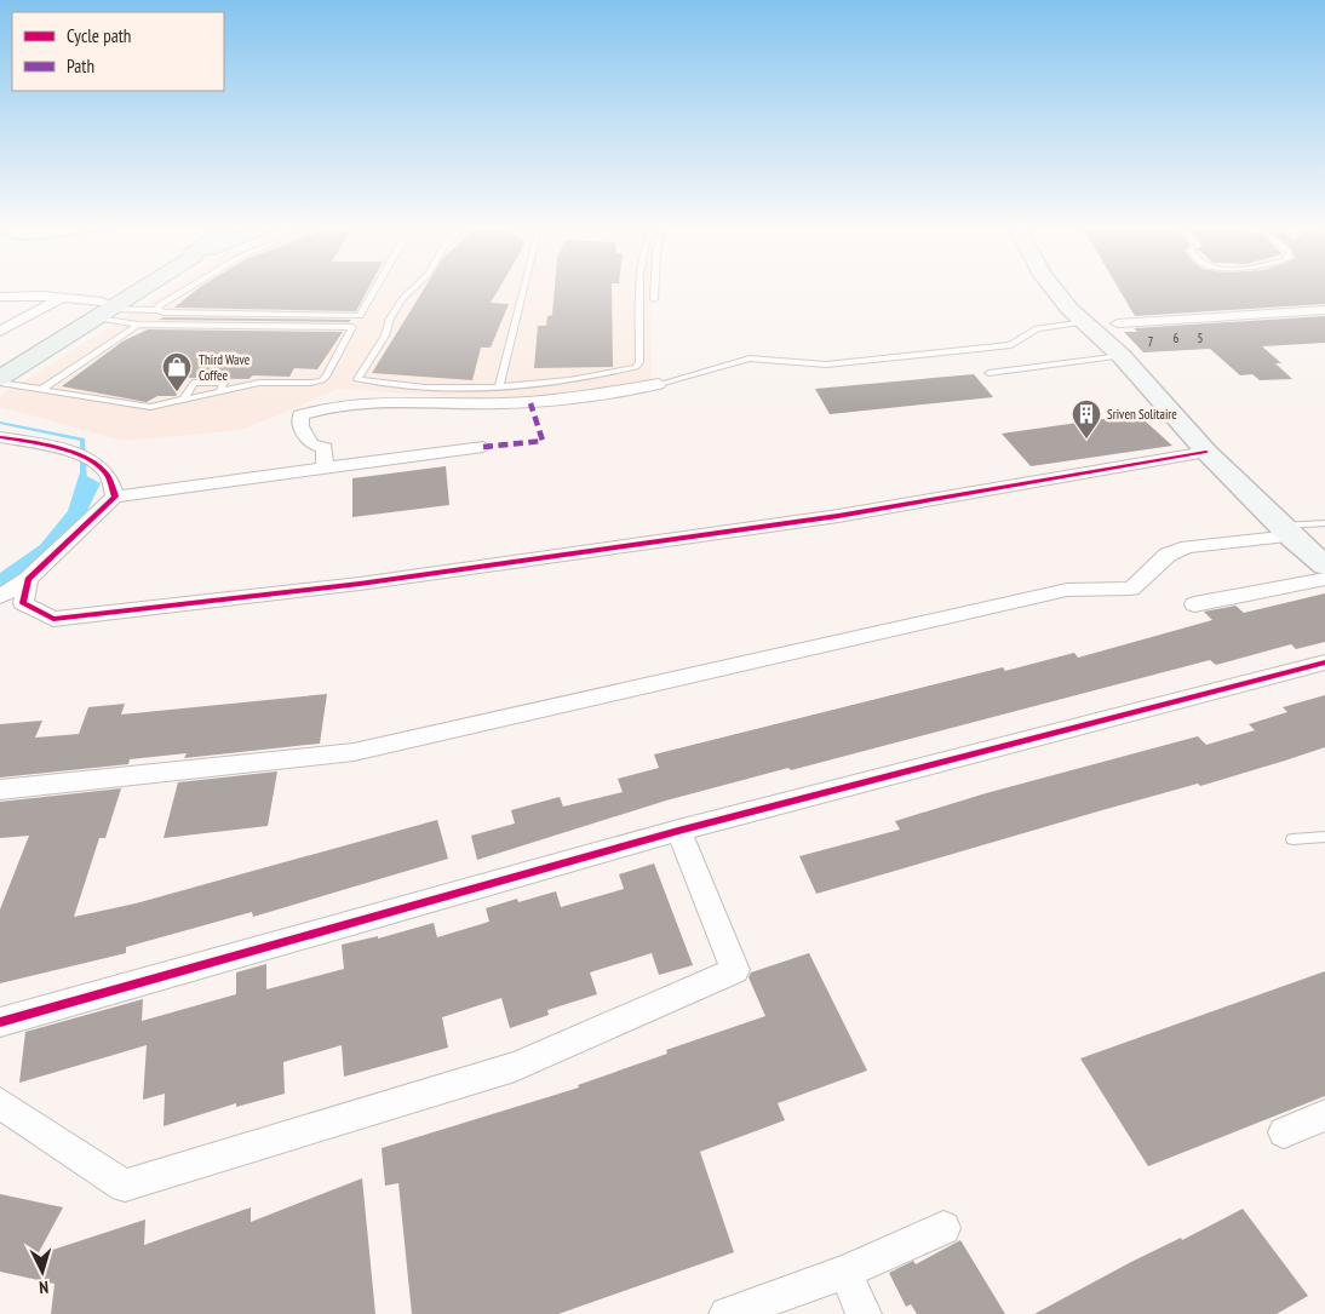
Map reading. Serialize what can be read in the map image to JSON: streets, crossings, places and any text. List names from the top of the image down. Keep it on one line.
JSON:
{"places":{"shop":["Third Wave Coffee"],"building":["Sriven Solitaire"]},"house_numbers":["6","5","7"],"legend":["Cycle path","Path"],"north":"bottom"}
